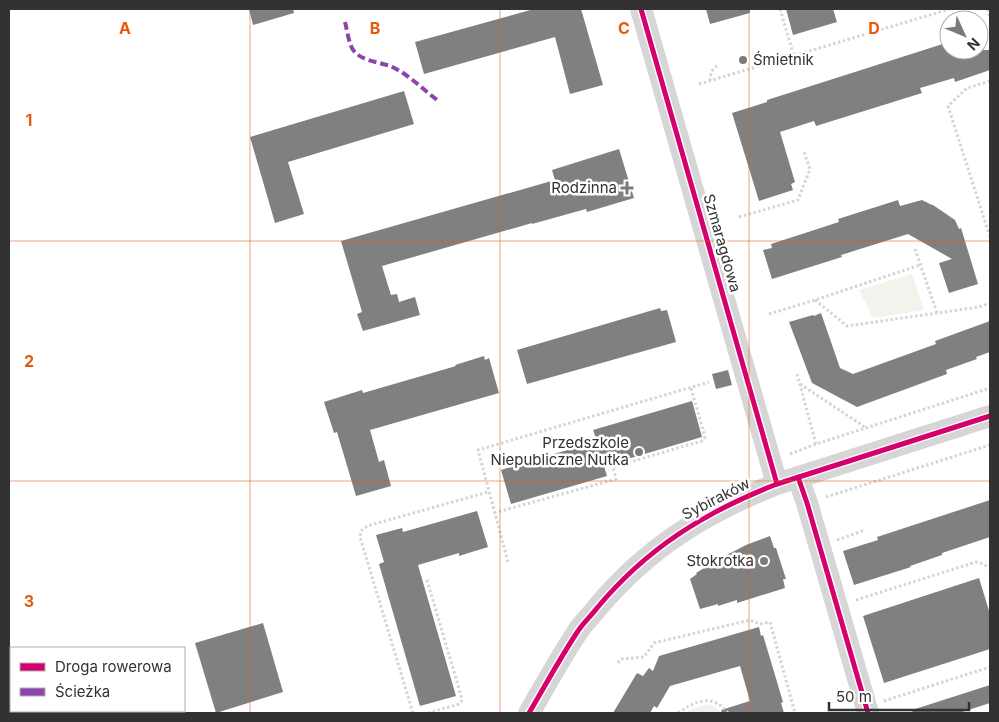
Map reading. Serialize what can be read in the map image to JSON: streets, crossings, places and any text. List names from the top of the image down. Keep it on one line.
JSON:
{"streets":{"street":["Szmaragdowa","Sybiraków"]},"crossings":[["Szmaragdowa","Sybiraków"]],"places":{"other":["Śmietnik","Przedszkole Niepubliczne Nutka","Stokrotka"],"health":["Rodzinna"]},"legend":["Droga rowerowa","Ścieżka"],"scale_bar":"50 m","north":"bottom right","grid":{"columns":["A","B","C","D"],"rows":["1","2","3"]}}
